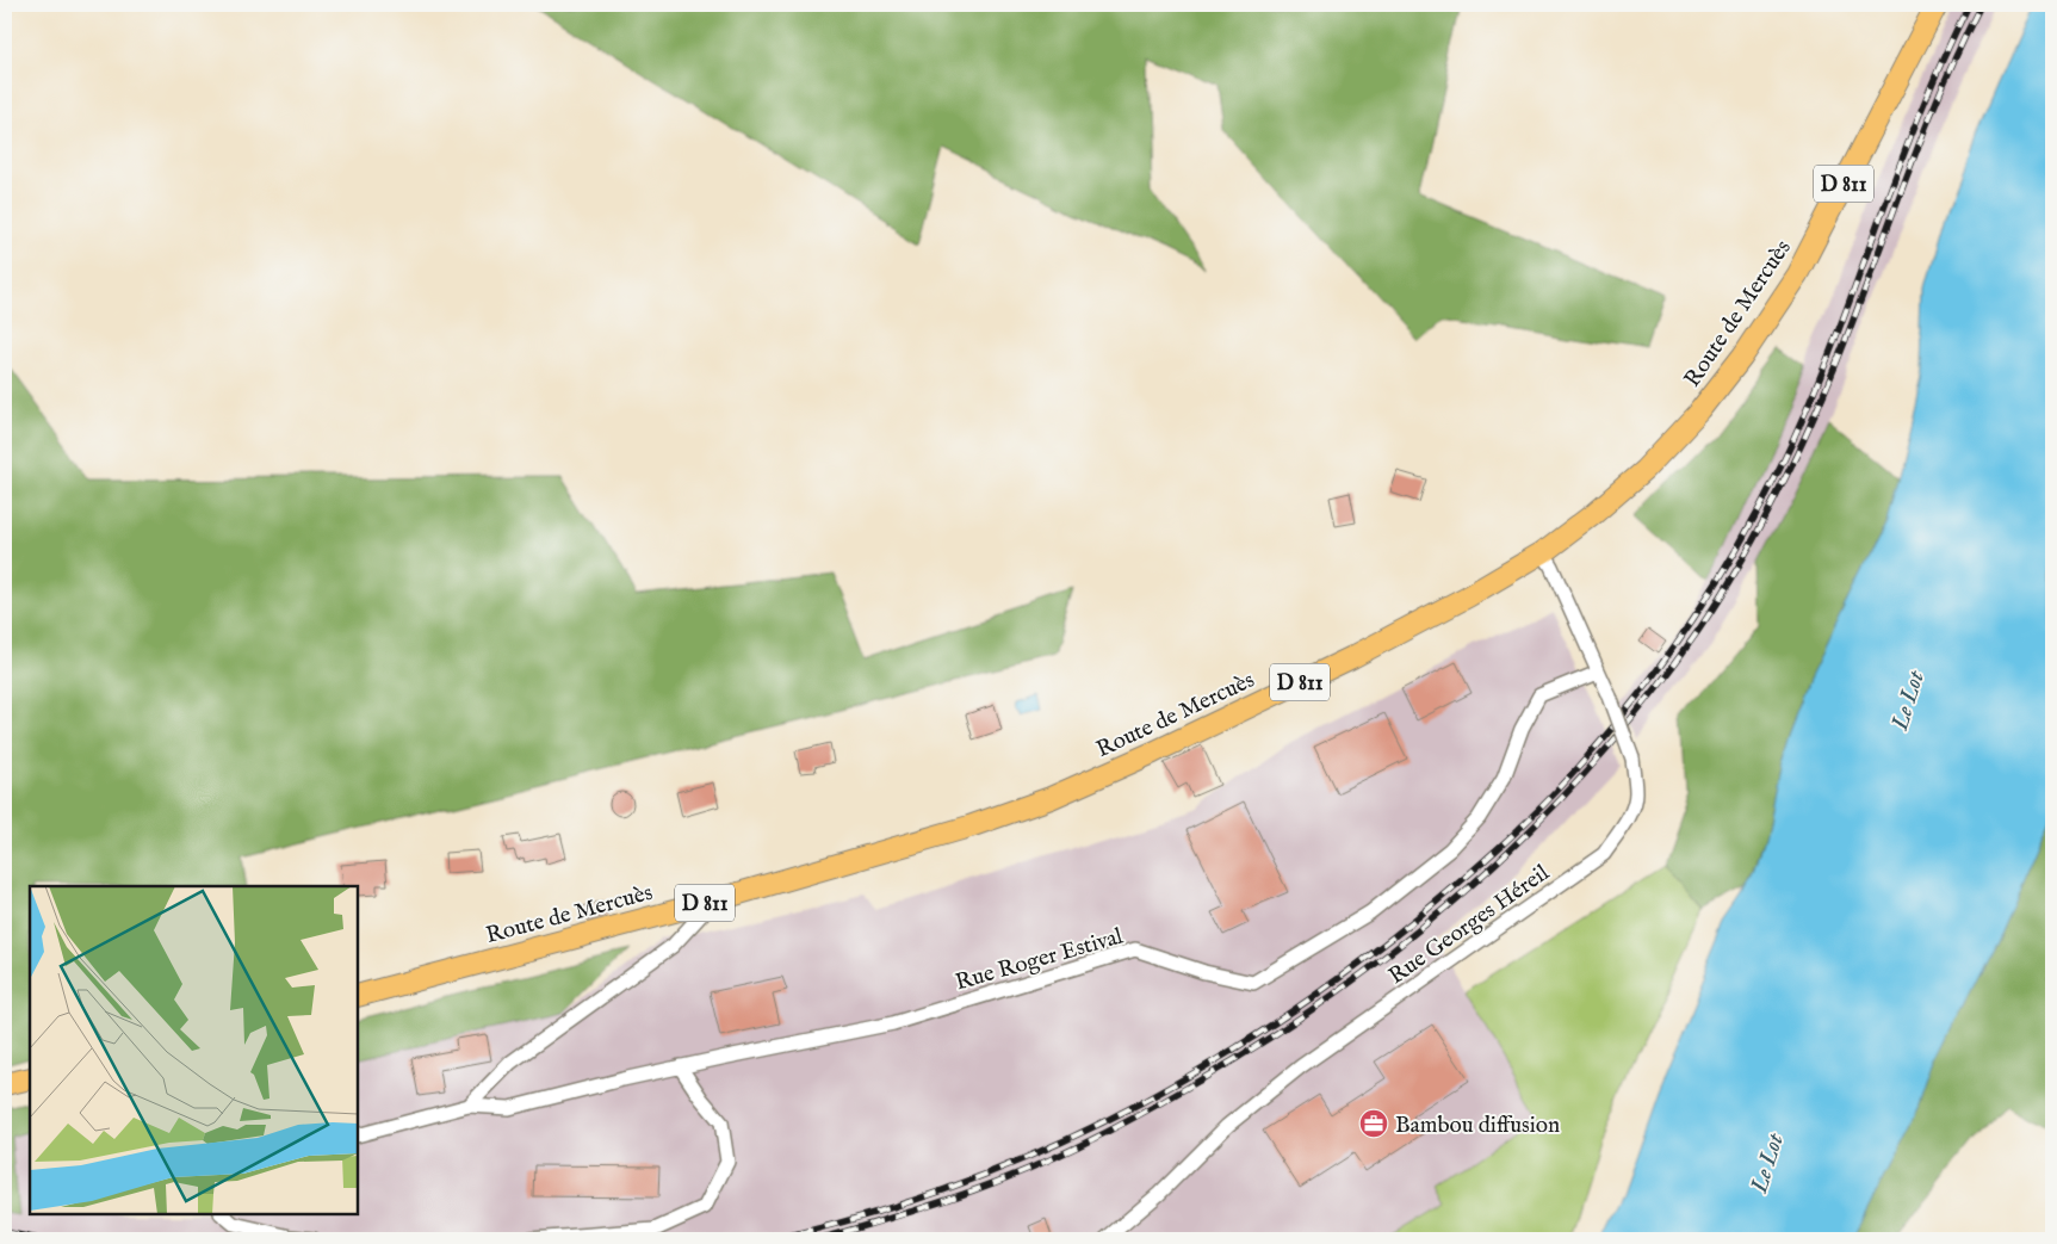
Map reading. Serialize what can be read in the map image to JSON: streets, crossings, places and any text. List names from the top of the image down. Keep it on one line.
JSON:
{"streets":{"main road":["D 811","Route de Mercuès"],"street":["Rue Georges Héreil","Rue Roger Estival"]},"crossings":[["Route de Mercuès","Rue Georges Héreil"],["Rue Georges Héreil","Rue Roger Estival"]],"water":["Le Lot"],"places":{"office":["Bambou diffusion"]}}
